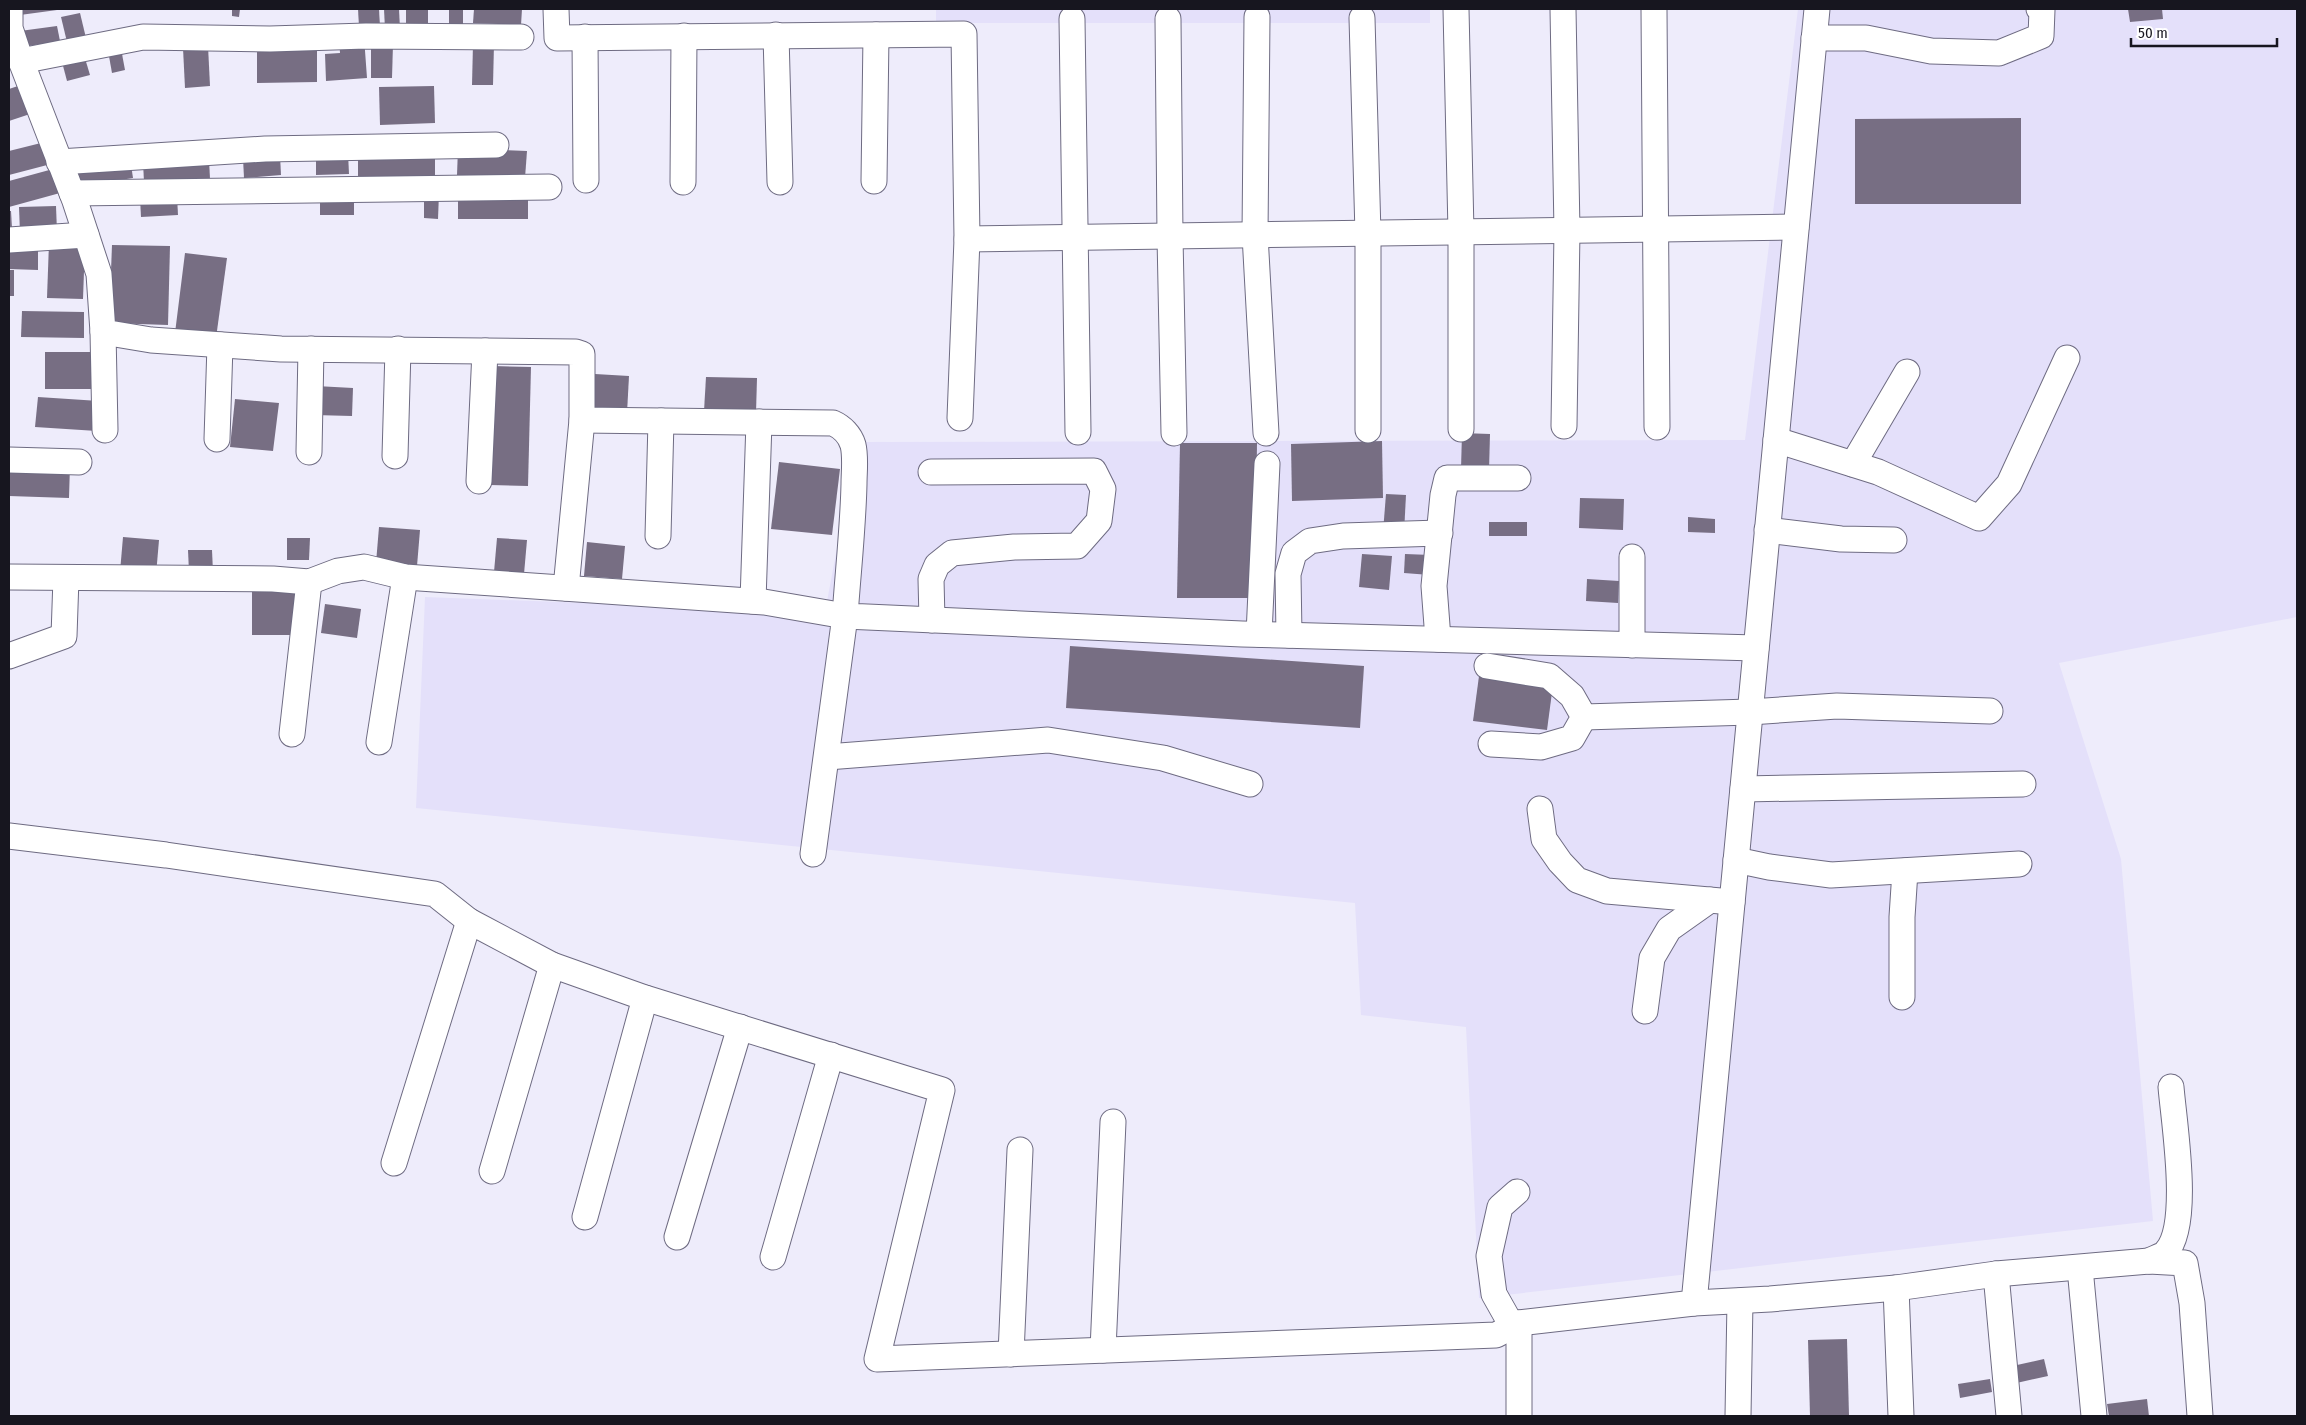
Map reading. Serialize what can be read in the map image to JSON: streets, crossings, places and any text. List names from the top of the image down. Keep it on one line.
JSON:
{"scale_bar":"50 m"}
